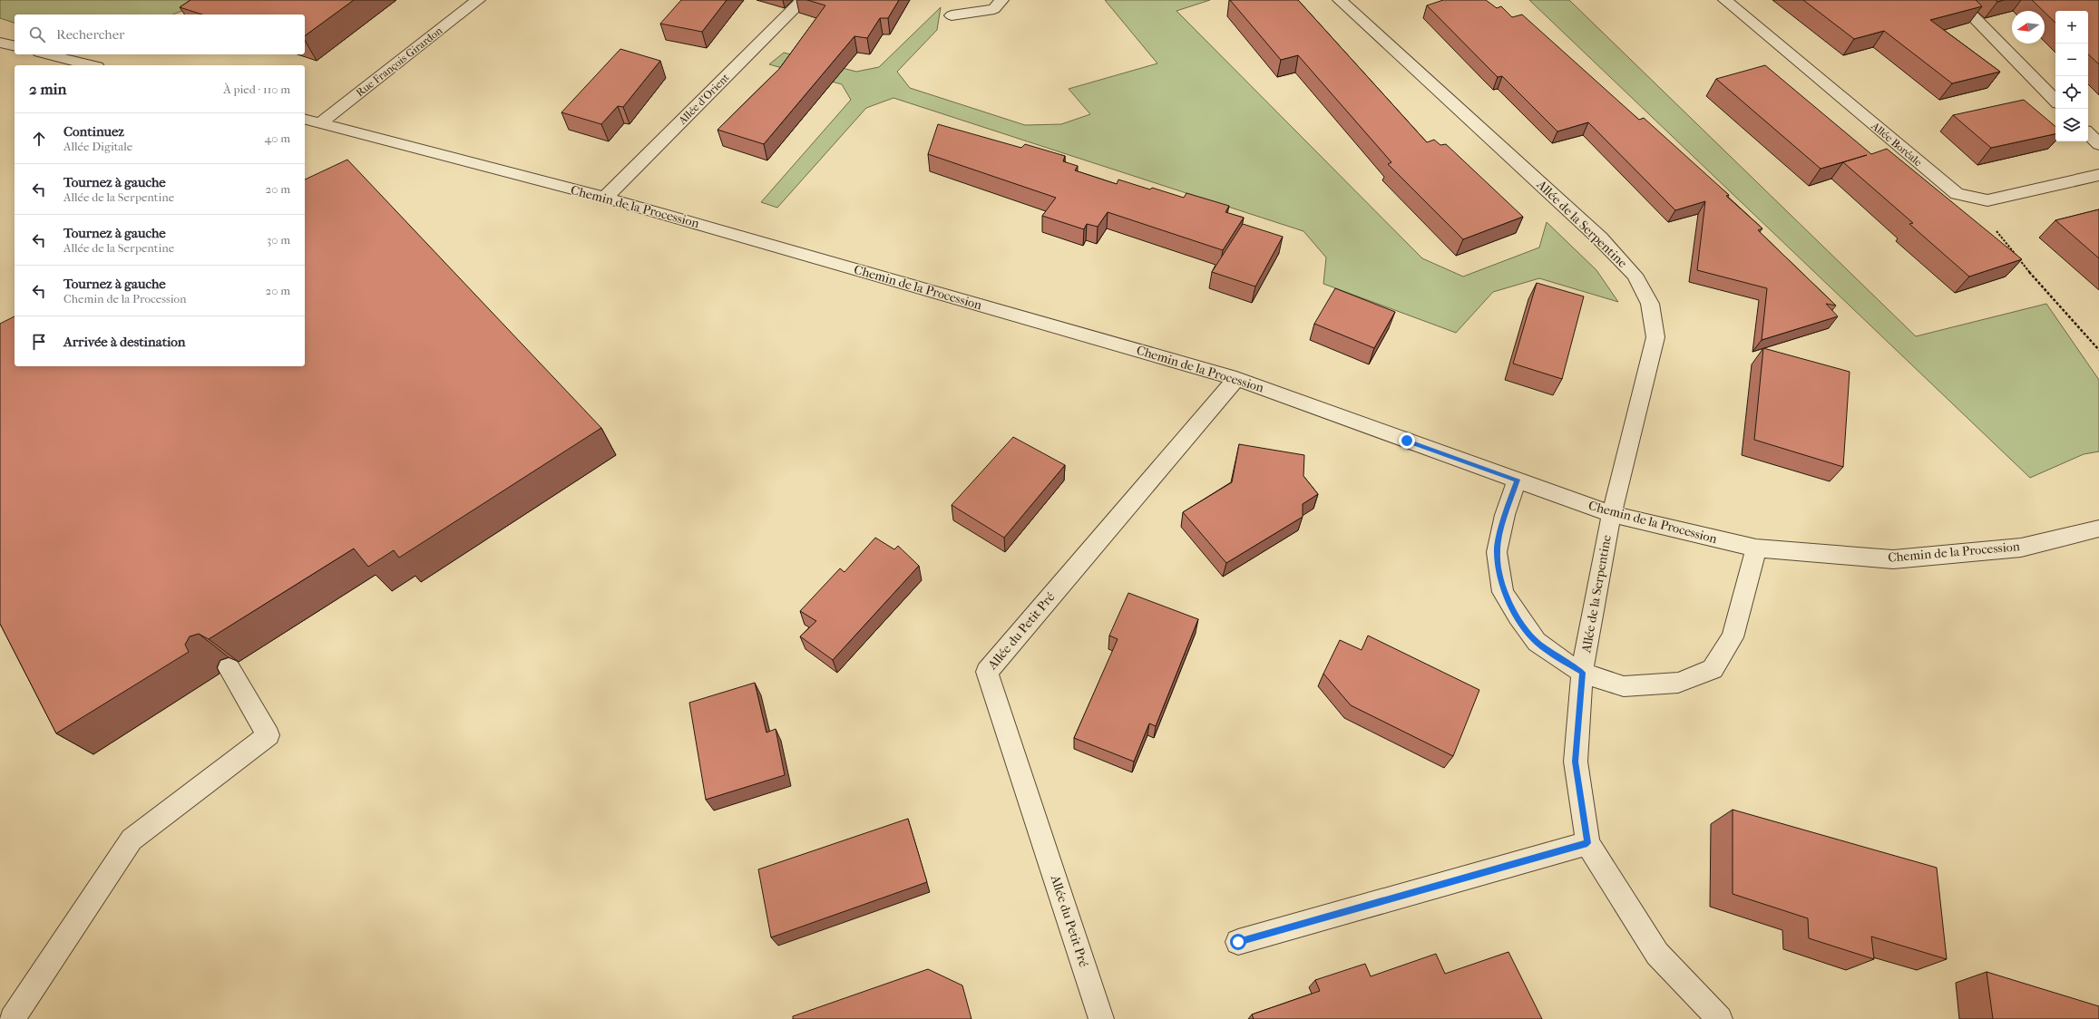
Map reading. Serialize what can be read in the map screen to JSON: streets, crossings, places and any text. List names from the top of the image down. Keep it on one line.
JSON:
{"streets":{"street":["Rue François Girardon","Allée d'Orient","Allée Boréale","Chemin de la Procession","Allée de la Serpentine","Allée du Petit Pré"]},"crossings":[["Rue François Girardon","Chemin de la Procession"],["Allée d'Orient","Chemin de la Procession"],["Chemin de la Procession","Allée de la Serpentine"],["Chemin de la Procession","Allée du Petit Pré"]],"north":"left","page":{"map_buttons":["+","−"],"search":"Rechercher","heading":["2 min","À pied · 110 m"],"list":[["Continuez","Allée Digitale","40 m"],["Tournez à gauche","Allée de la Serpentine","20 m"],["Tournez à gauche","Allée de la Serpentine","30 m"],["Tournez à gauche","Chemin de la Procession","20 m"],"Arrivée à destination"]}}
